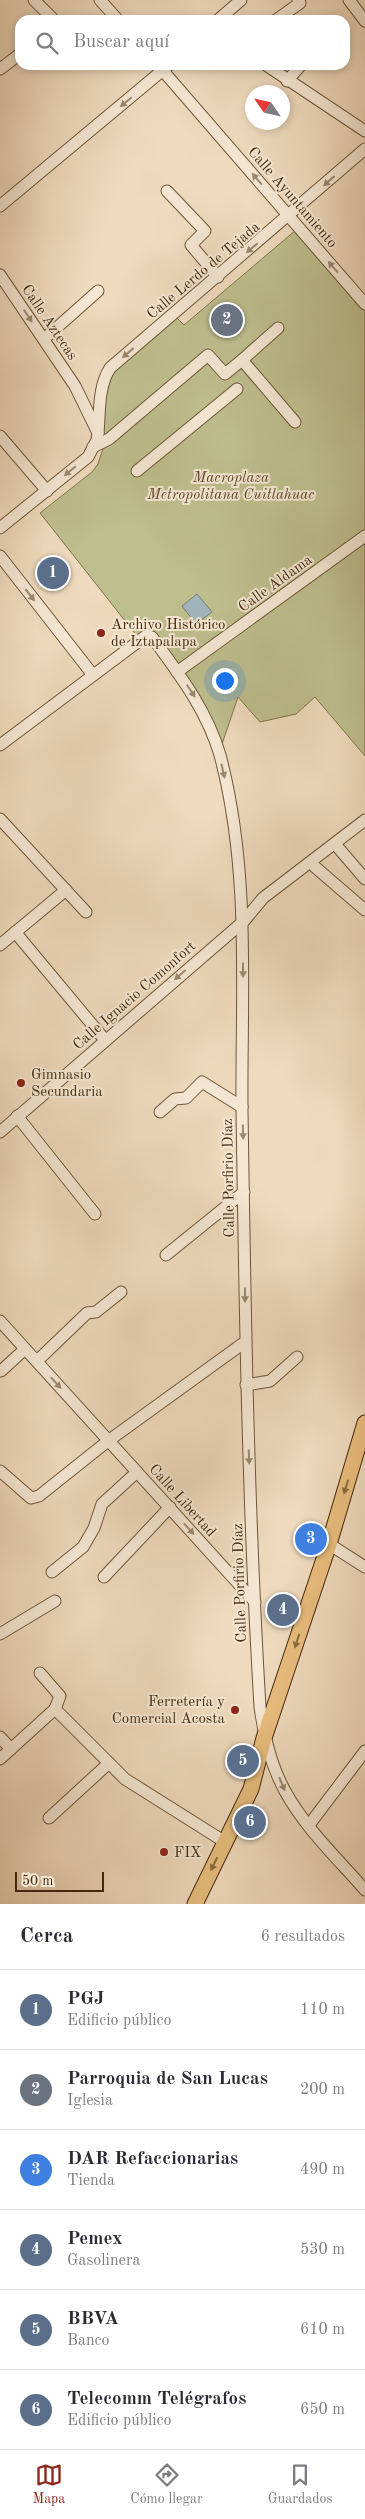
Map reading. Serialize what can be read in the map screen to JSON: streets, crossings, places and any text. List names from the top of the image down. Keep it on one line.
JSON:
{"streets":{"street":["Calle Ayuntamiento","Calle Lerdo de Tejada","Calle Aztecas","Calle Aldama","Calle Ignacio Comonfort","Calle Porfirio Díaz","Calle Libertad"]},"crossings":[["Calle Ayuntamiento","Calle Lerdo de Tejada"],["Calle Lerdo de Tejada","Calle Aztecas"],["Calle Aldama","Calle Porfirio Díaz"],["Calle Ignacio Comonfort","Calle Porfirio Díaz"],["Calle Porfirio Díaz","Calle Libertad"]],"one_way":["Calle Ayuntamiento","Calle Aztecas","Calle Ignacio Comonfort","Calle Porfirio Díaz","Calle Libertad"],"parks":["Macroplaza Metropolitana Cuitlahuac"],"places":["Archivo Histórico de Iztapalapa","Gimnasio Secundaria","Ferretería y Comercial Acosta","FIX"],"scale_bar":"50 m","north":"top left","page":{"search":"Buscar aquí","pins":["2","1","3","4","5","6"],"scale":"50 m","heading":["Cerca","6 resultados"],"list":[{"mark":"1","name":"PGJ","note":"Edificio público","value":"110 m"},{"mark":"2","name":"Parroquia de San Lucas","note":"Iglesia","value":"200 m"},{"mark":"3","name":"DAR Refaccionarias","note":"Tienda","value":"490 m"},{"mark":"4","name":"Pemex","note":"Gasolinera","value":"530 m"},{"mark":"5","name":"BBVA","note":"Banco","value":"610 m"},{"mark":"6","name":"Telecomm Telégrafos","note":"Edificio público","value":"650 m"}],"nav":["Mapa","Cómo llegar","Guardados"]}}
